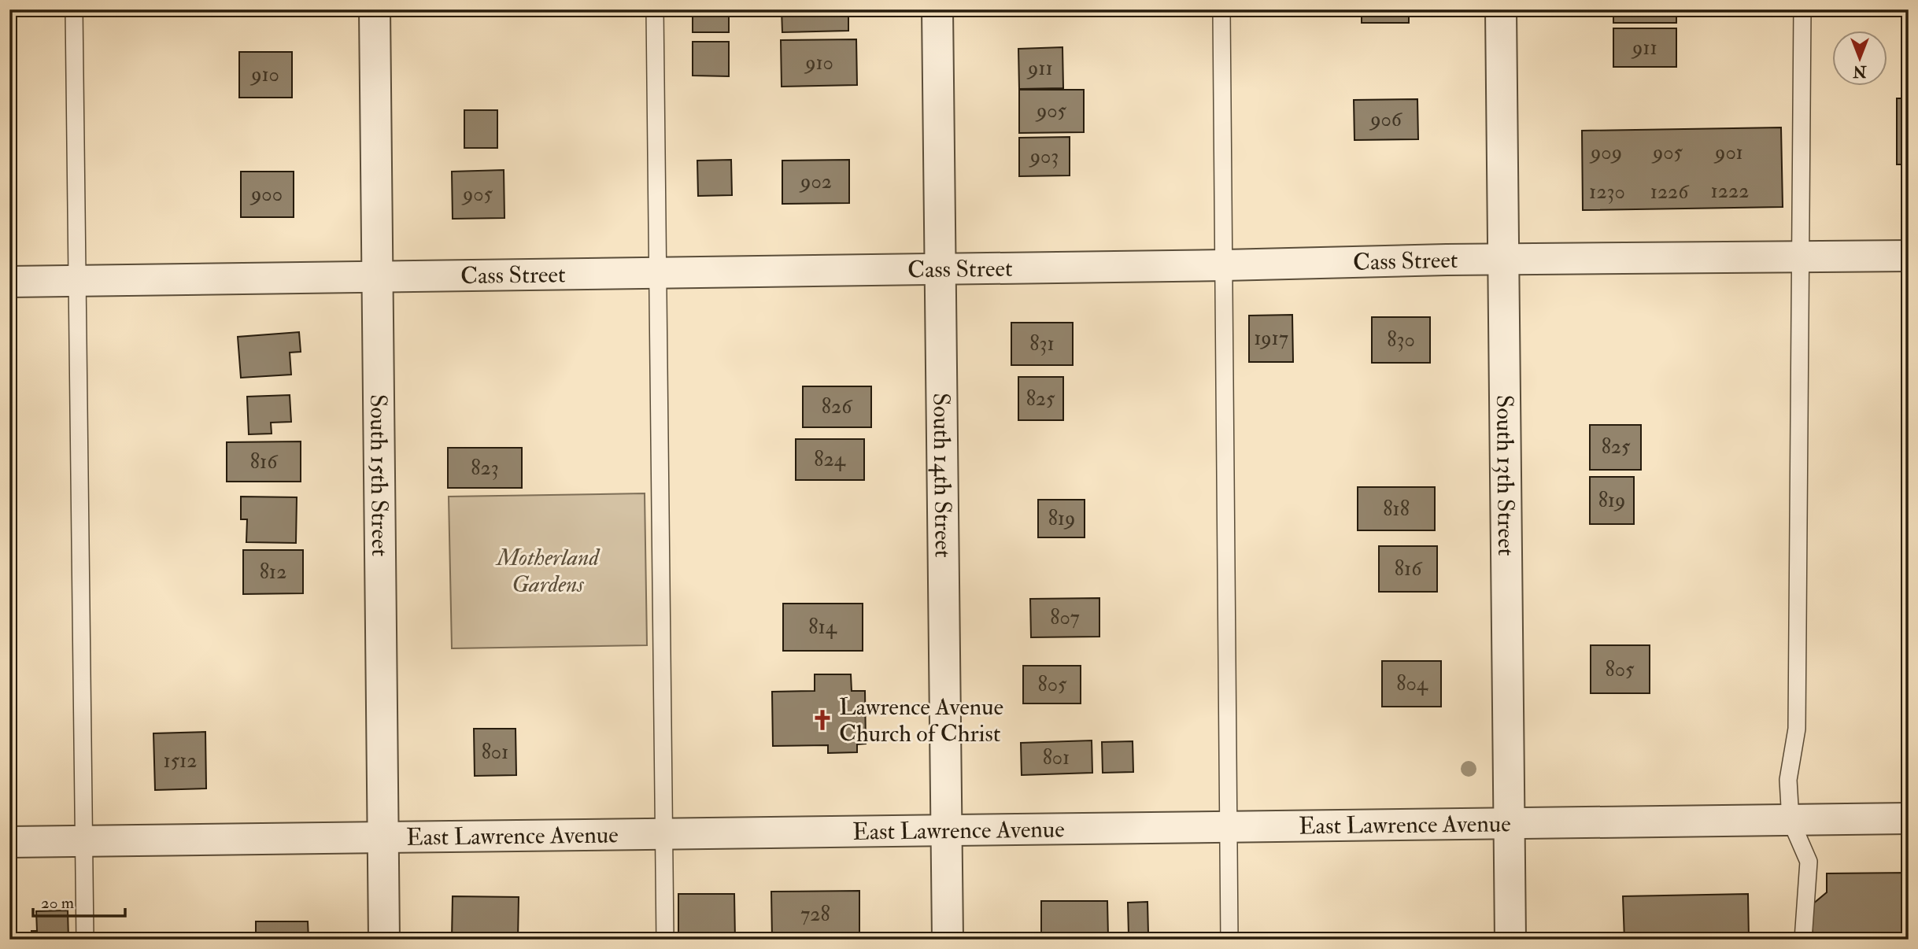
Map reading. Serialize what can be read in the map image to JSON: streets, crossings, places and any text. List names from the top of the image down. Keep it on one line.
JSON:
{"streets":{"street":["Cass Street","South 15th Street","South 14th Street","South 13th Street","East Lawrence Avenue"]},"crossings":[["Cass Street","South 15th Street"],["Cass Street","South 14th Street"],["Cass Street","South 13th Street"],["South 15th Street","East Lawrence Avenue"],["South 14th Street","East Lawrence Avenue"],["South 13th Street","East Lawrence Avenue"]],"parks":["Motherland Gardens"],"places":{"church":["Lawrence Avenue Church of Christ"]},"house_numbers":["911","910","911","910","905","906","909","905","901","903","902","1222","1230","1226","900","905","1917","830","831","825","826","825","824","816","823","819","818","819","816","812","807","814","805","804","805","801","801","1512","728"],"scale_bar":"20 m","north":"bottom"}
